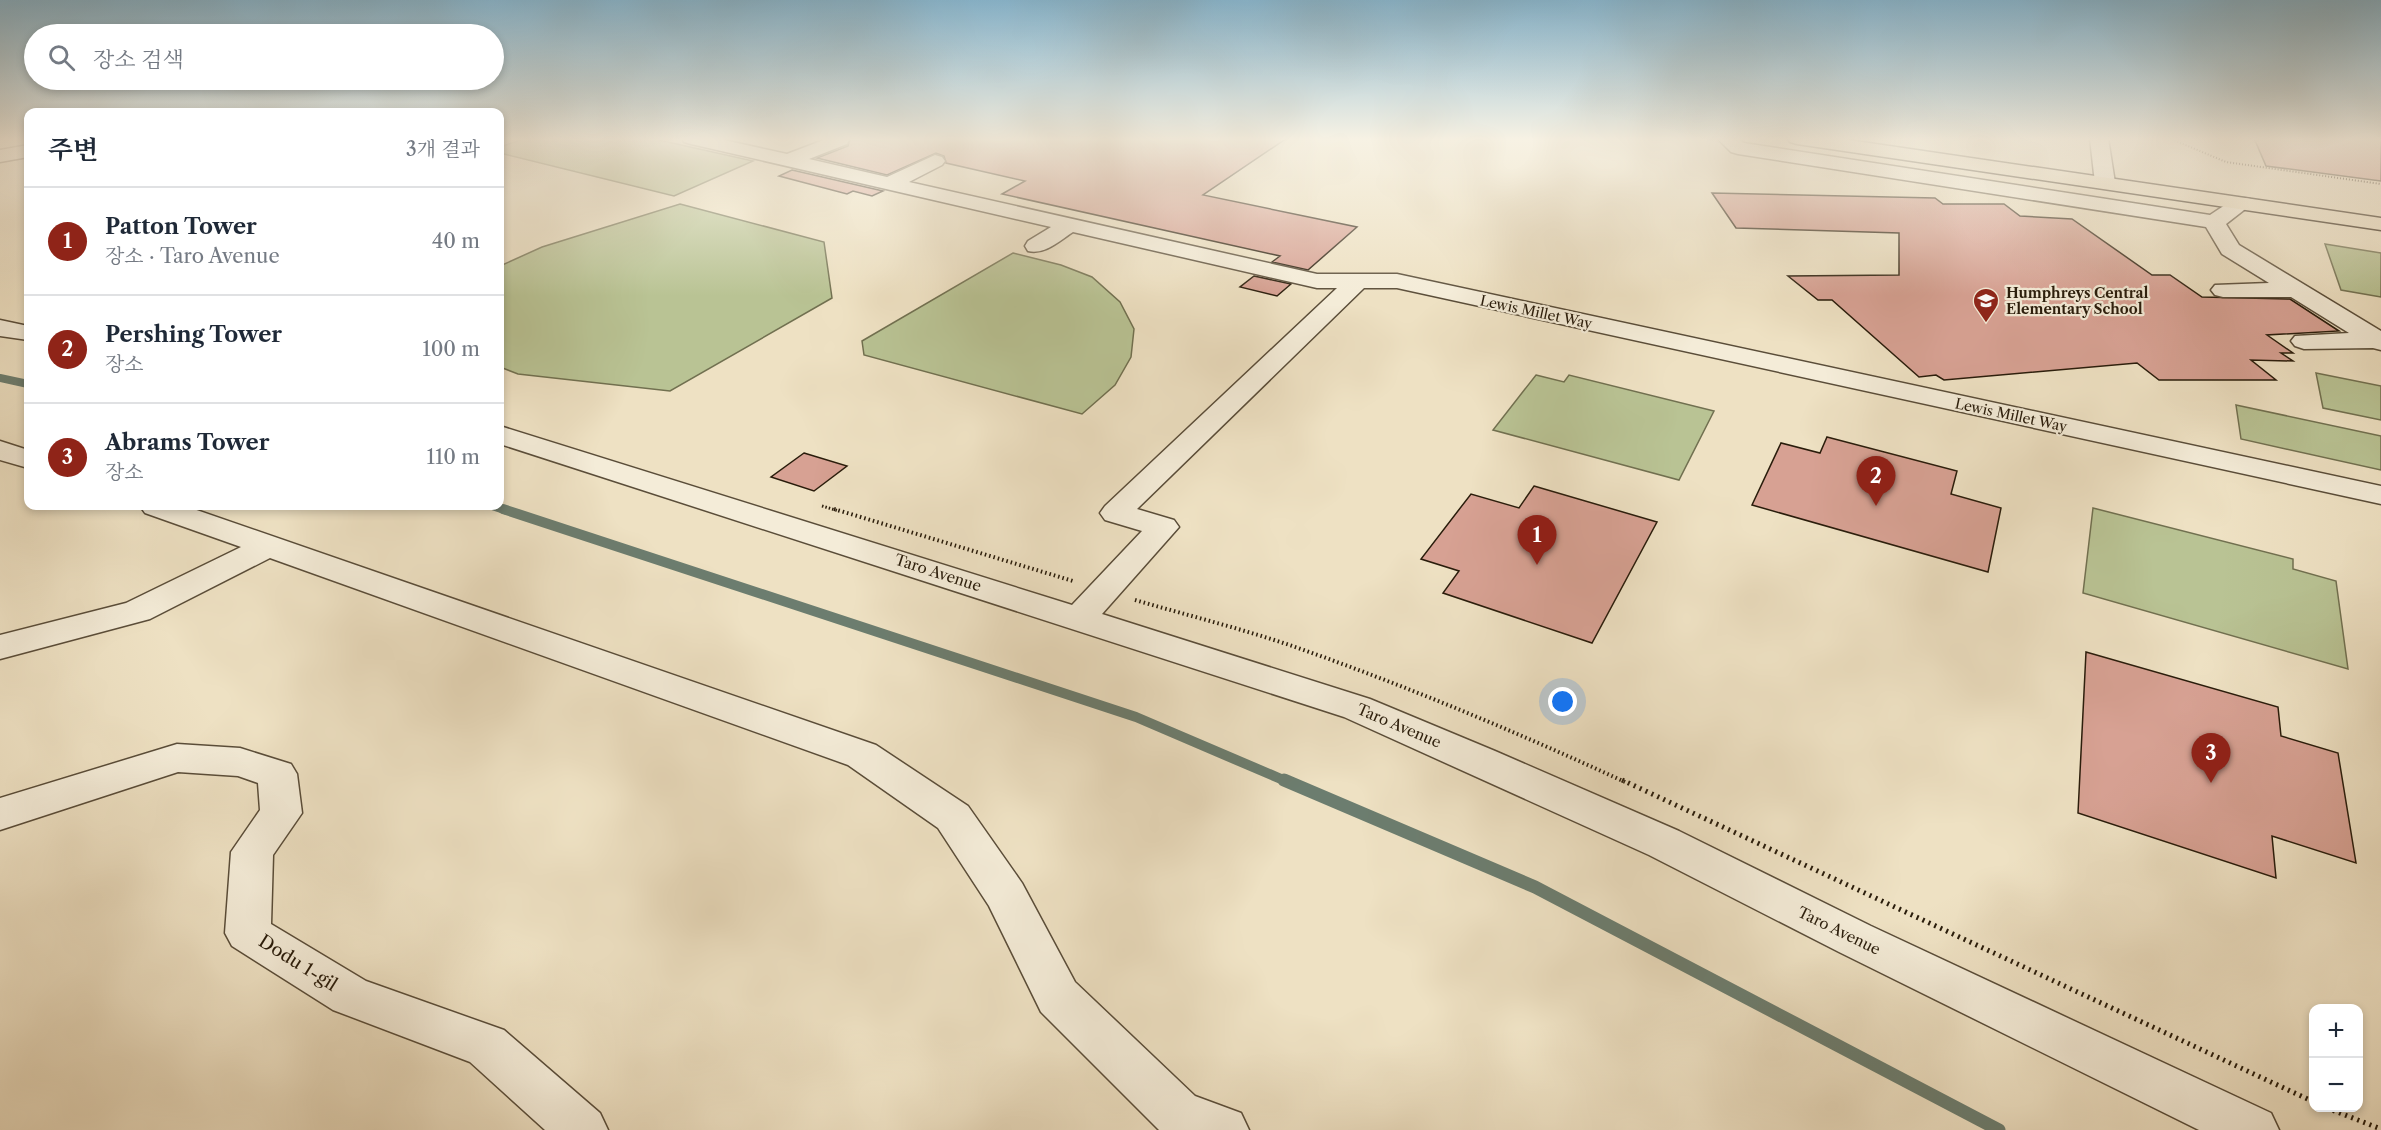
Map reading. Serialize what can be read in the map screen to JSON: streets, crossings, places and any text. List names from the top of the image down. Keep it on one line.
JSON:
{"streets":{"street":["Lewis Millet Way","Taro Avenue","Dodu 1-gil"]},"places":{"school or university":["Humphreys Central Elementary School"]},"page":{"search":"장소 검색","heading":["주변","3개 결과"],"list":[{"mark":"1","name":"Patton Tower","note":"장소 · Taro Avenue","value":"40 m"},{"mark":"2","name":"Pershing Tower","note":"장소","value":"100 m"},{"mark":"3","name":"Abrams Tower","note":"장소","value":"110 m"}],"pins":["2","1","3"],"map_buttons":["+","−"]}}
